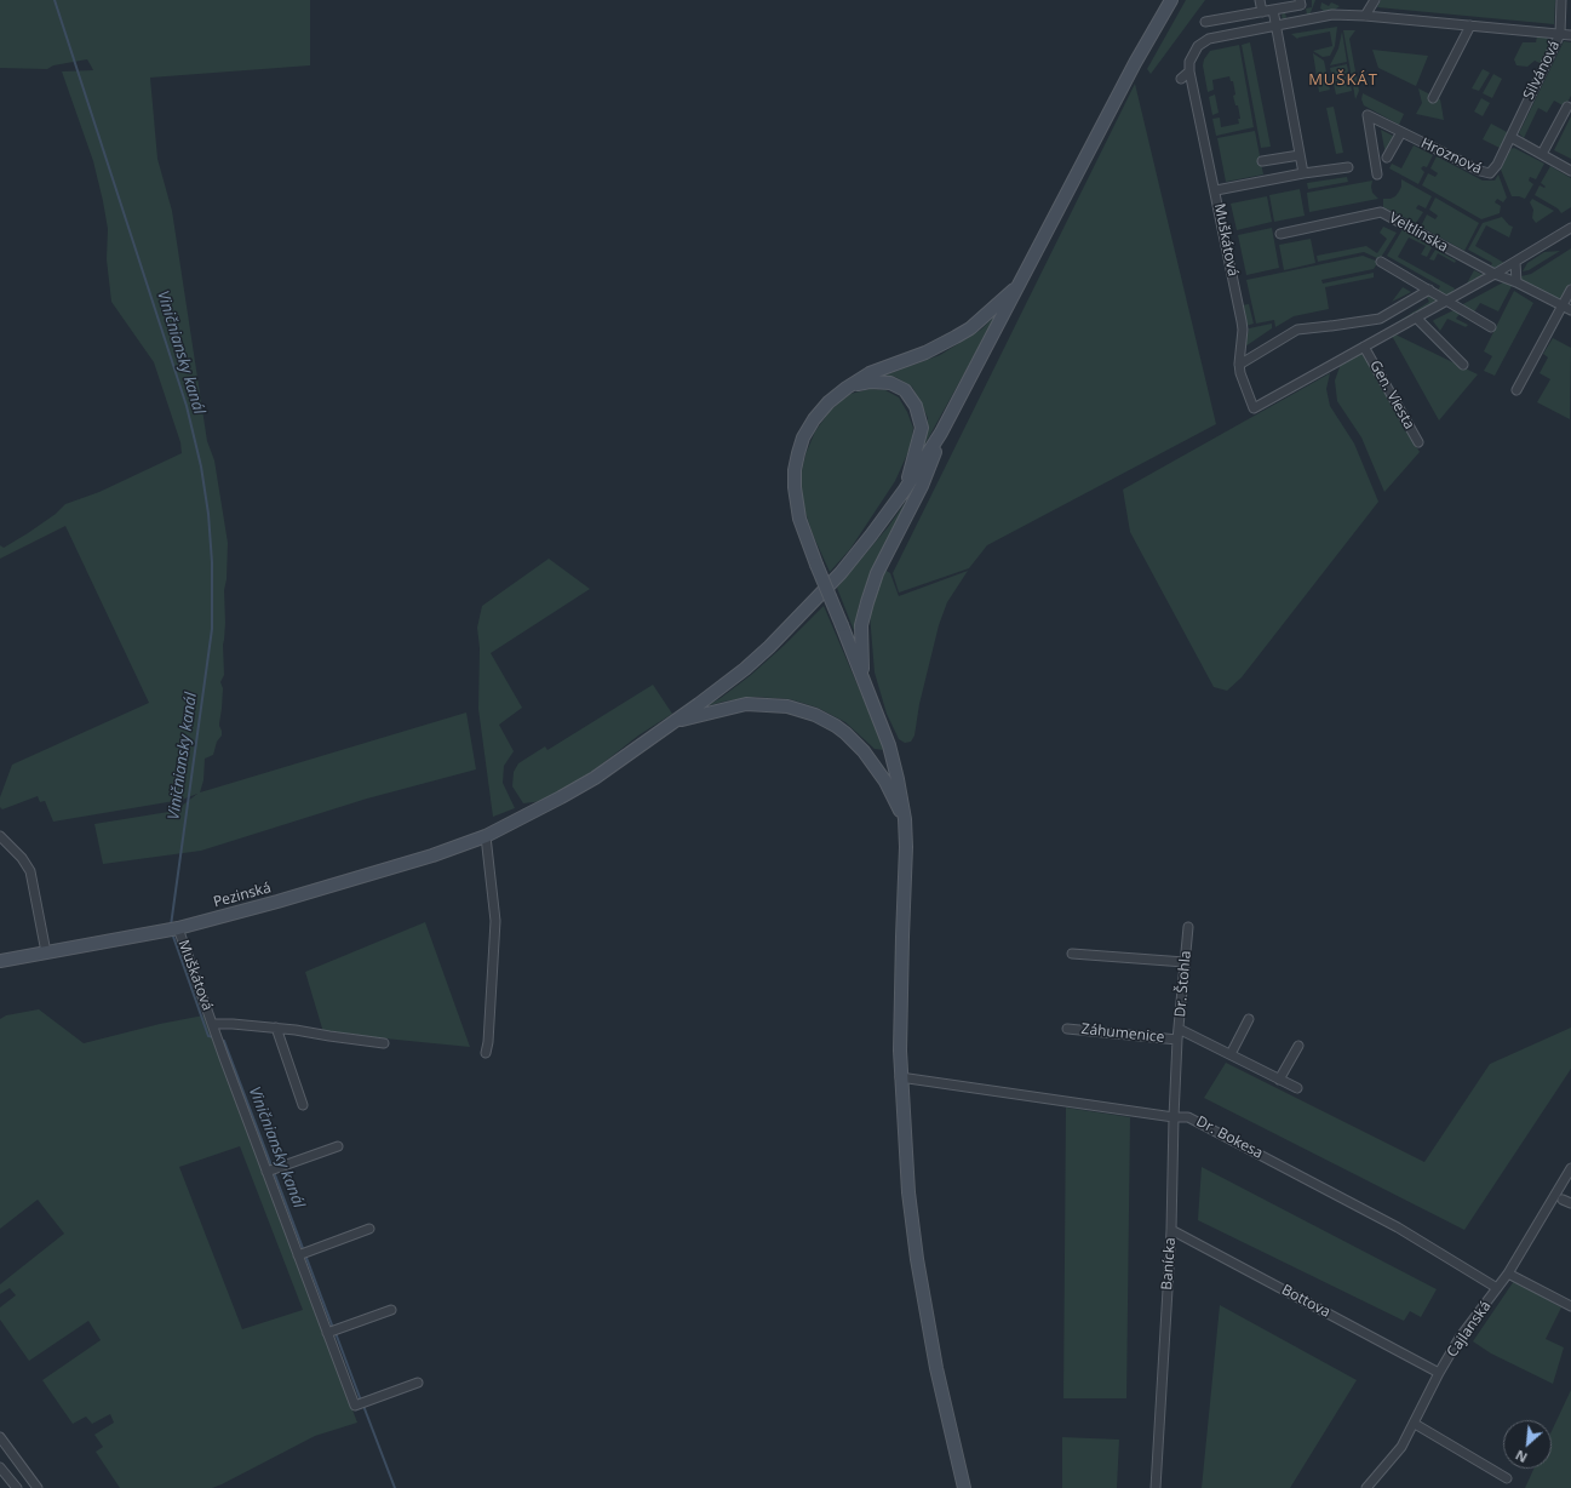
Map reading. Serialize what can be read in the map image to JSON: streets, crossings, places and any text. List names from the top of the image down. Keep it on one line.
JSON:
{"streets":{"main road":["Pezinská"],"street":["Silvánová","Hroznová","Veltlínska","Muškátová","Gen. Viesta","Dr. Štohla","Záhumenice","Dr. Bokesa","Banícka","Bottova","Cajlanská"]},"crossings":[["Silvánová","Hroznová"],["Silvánová","Muškátová"],["Muškátová","Gen. Viesta"],["Muškátová","Pezinská"],["Dr. Štohla","Záhumenice"],["Dr. Štohla","Banícka"],["Záhumenice","Banícka"],["Dr. Bokesa","Banícka"],["Dr. Bokesa","Cajlanská"],["Banícka","Bottova"],["Bottova","Cajlanská"]],"districts":["MUŠKÁT"],"water":["Viničniansky kanál"],"north":"bottom left"}
